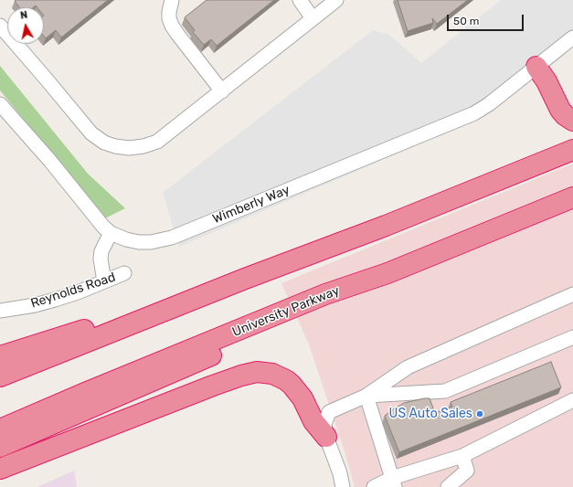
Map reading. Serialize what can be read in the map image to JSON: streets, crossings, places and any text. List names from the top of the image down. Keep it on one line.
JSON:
{"streets":{"highway":["University Parkway"],"street":["Wimberly Way","Reynolds Road"]},"places":["US Auto Sales"],"scale_bar":"50 m","north":"top"}
